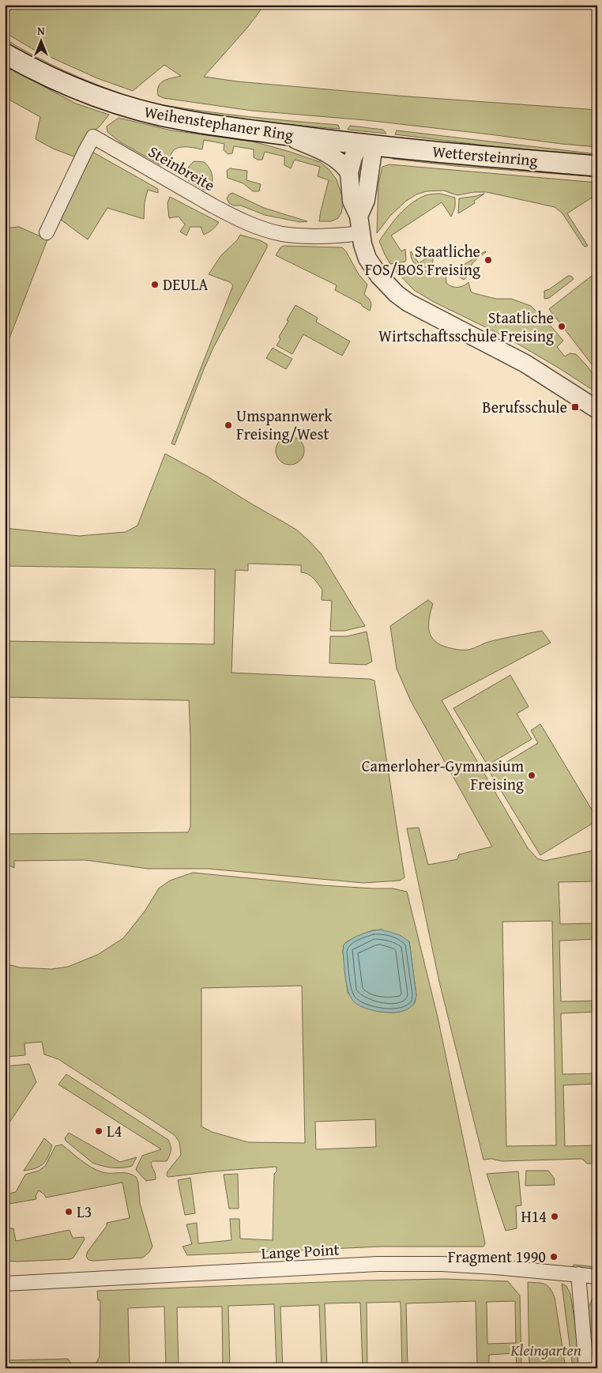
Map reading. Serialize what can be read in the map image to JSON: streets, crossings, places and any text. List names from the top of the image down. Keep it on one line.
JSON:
{"streets":{"main road":["Weihenstephaner Ring","Wettersteinring"],"street":["Steinbreite","Lange Point"]},"crossings":[["Weihenstephaner Ring","Wettersteinring"]],"parks":["Kleingarten"],"places":{"other":["Staatliche FOS/BOS Freising","DEULA","Staatliche Wirtschaftsschule Freising","Umspannwerk Freising/West","Camerloher-Gymnasium Freising","L4","L3","H14","Fragment 1990"],"transit":["Berufsschule"]},"north":"top"}
